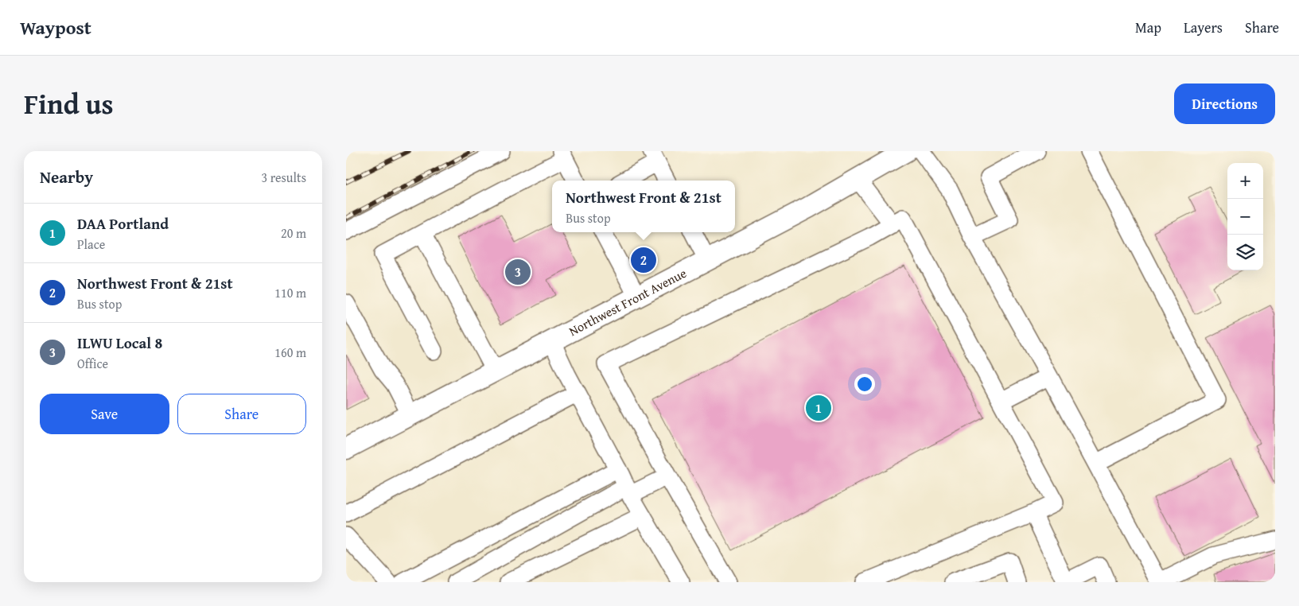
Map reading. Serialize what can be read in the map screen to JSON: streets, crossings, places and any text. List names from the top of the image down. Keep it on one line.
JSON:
{"streets":{"main road":["Northwest Front Avenue"]},"page":{"header":"Waypost","nav":["Map","Layers","Share"],"title":"Find us","buttons":["Directions",["Save","Share"]],"heading":["Nearby","3 results"],"map_buttons":["+","−"],"popup":["Northwest Front & 21st","Bus stop"],"list":[{"mark":"1","name":"DAA Portland","note":"Place","value":"20 m"},{"mark":"2","name":"Northwest Front & 21st","note":"Bus stop","value":"110 m"},{"mark":"3","name":"ILWU Local 8","note":"Office","value":"160 m"}],"pins":["2","3","1"]}}
